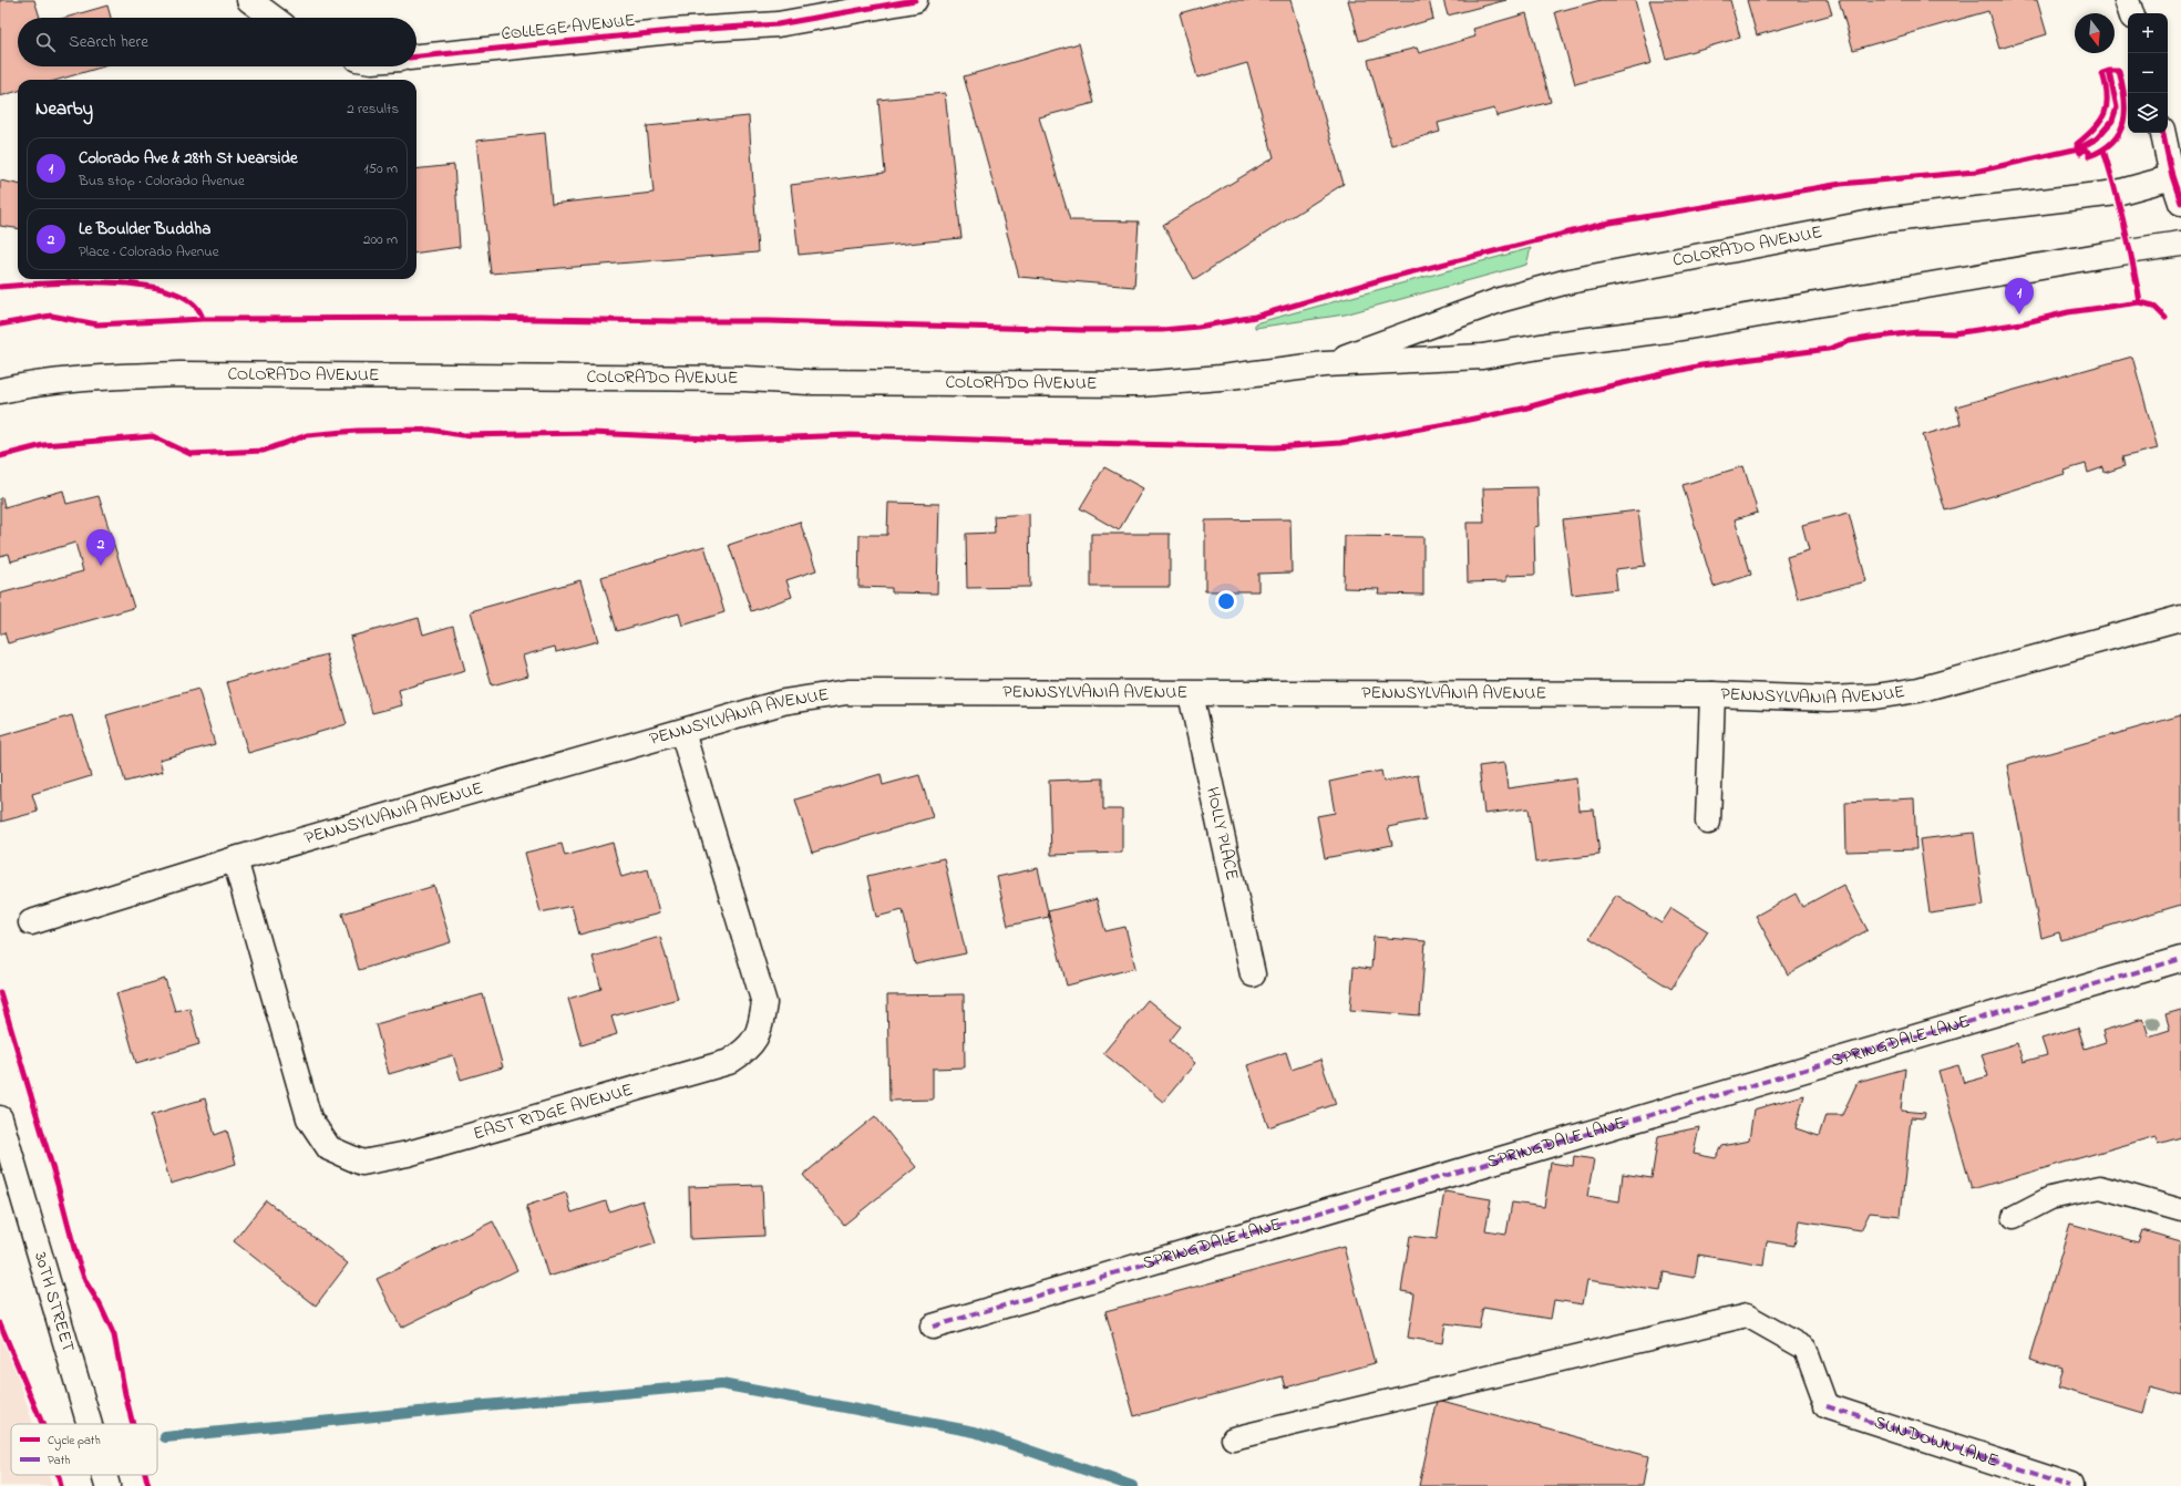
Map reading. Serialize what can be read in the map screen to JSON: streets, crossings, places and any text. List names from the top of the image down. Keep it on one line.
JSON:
{"streets":{"street":["COLLEGE AVENUE","COLORADO AVENUE","PENNSYLVANIA AVENUE","HOLLY PLACE","SPRINGDALE LANE","EAST RIDGE AVENUE","30TH STREET","SUNDOWN LANE"]},"crossings":[["PENNSYLVANIA AVENUE","HOLLY PLACE"],["PENNSYLVANIA AVENUE","EAST RIDGE AVENUE"]],"legend":["Cycle path","Path"],"north":"bottom","page":{"map_buttons":["+","−"],"search":"Search here","heading":["Nearby","2 results"],"list":[{"mark":"1","name":"Colorado Ave & 28th St Nearside","note":"Bus stop · Colorado Avenue","value":"150 m"},{"mark":"2","name":"Le Boulder Buddha","note":"Place · Colorado Avenue","value":"200 m"}],"pins":["1","2"]}}
